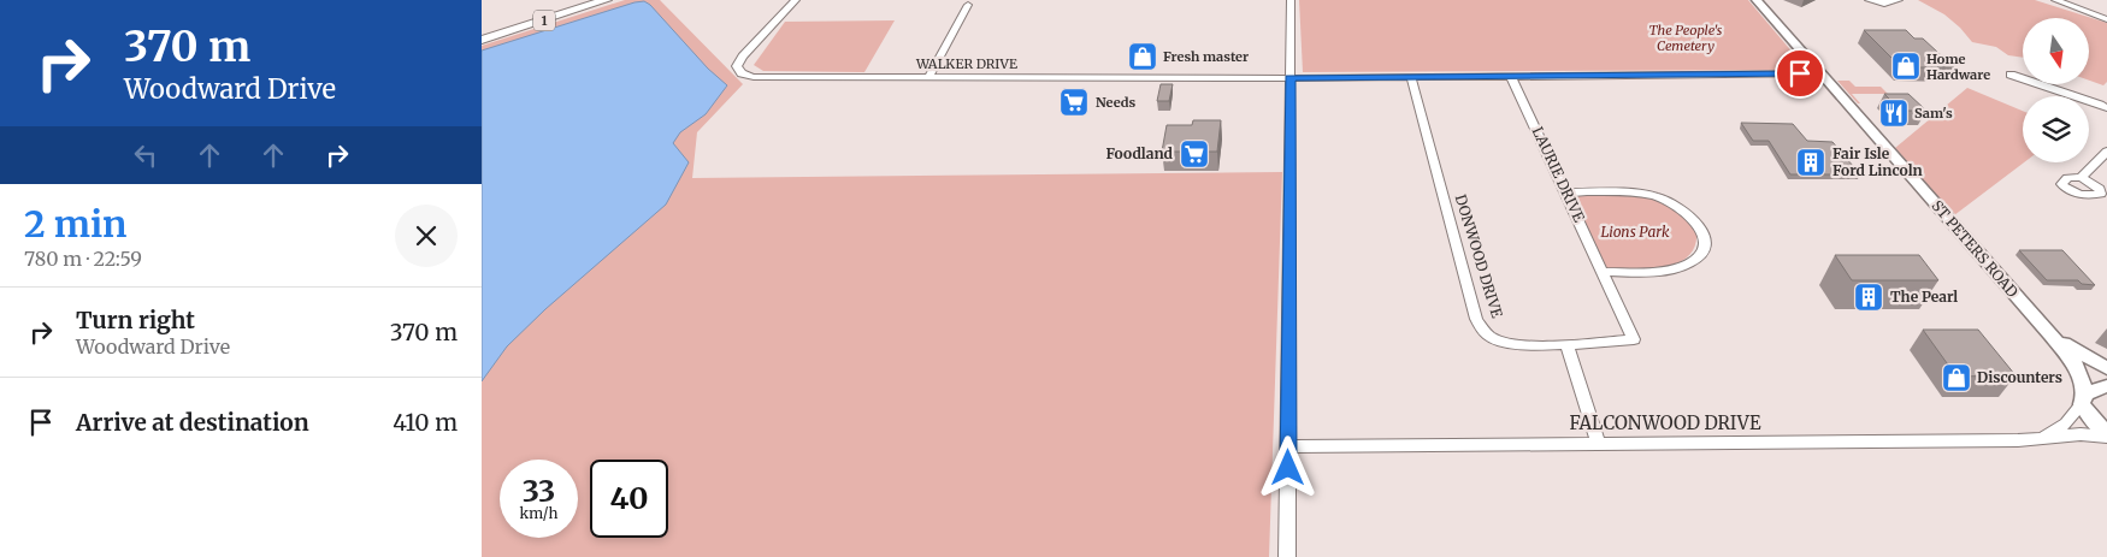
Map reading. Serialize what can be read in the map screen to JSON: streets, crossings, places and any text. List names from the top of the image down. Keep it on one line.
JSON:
{"streets":{"highway":["1"],"main road":["ST PETERS ROAD"],"street":["WALKER DRIVE","LAURIE DRIVE","DONWOOD DRIVE","FALCONWOOD DRIVE"]},"crossings":[["WALKER DRIVE","LAURIE DRIVE"],["WALKER DRIVE","ST PETERS ROAD"],["WALKER DRIVE","DONWOOD DRIVE"],["LAURIE DRIVE","DONWOOD DRIVE"]],"parks":["The People's Cemetery","Lions Park"],"places":{"shop":["Fresh master","Home Hardware","Discounters"],"supermarket":["Needs","Foodland"],"restaurant":["Sam's"],"building":["Fair Isle Ford Lincoln","The Pearl"]},"north":"bottom","page":{"turn":["370 m","Woodward Drive"],"heading":["2 min","780 m · 22:59"],"list":[{"name":"Turn right","note":"Woodward Drive","value":"370 m"},{"name":"Arrive at destination","value":"410 m"}],"speed":"33 km/h","limit":"40"}}
